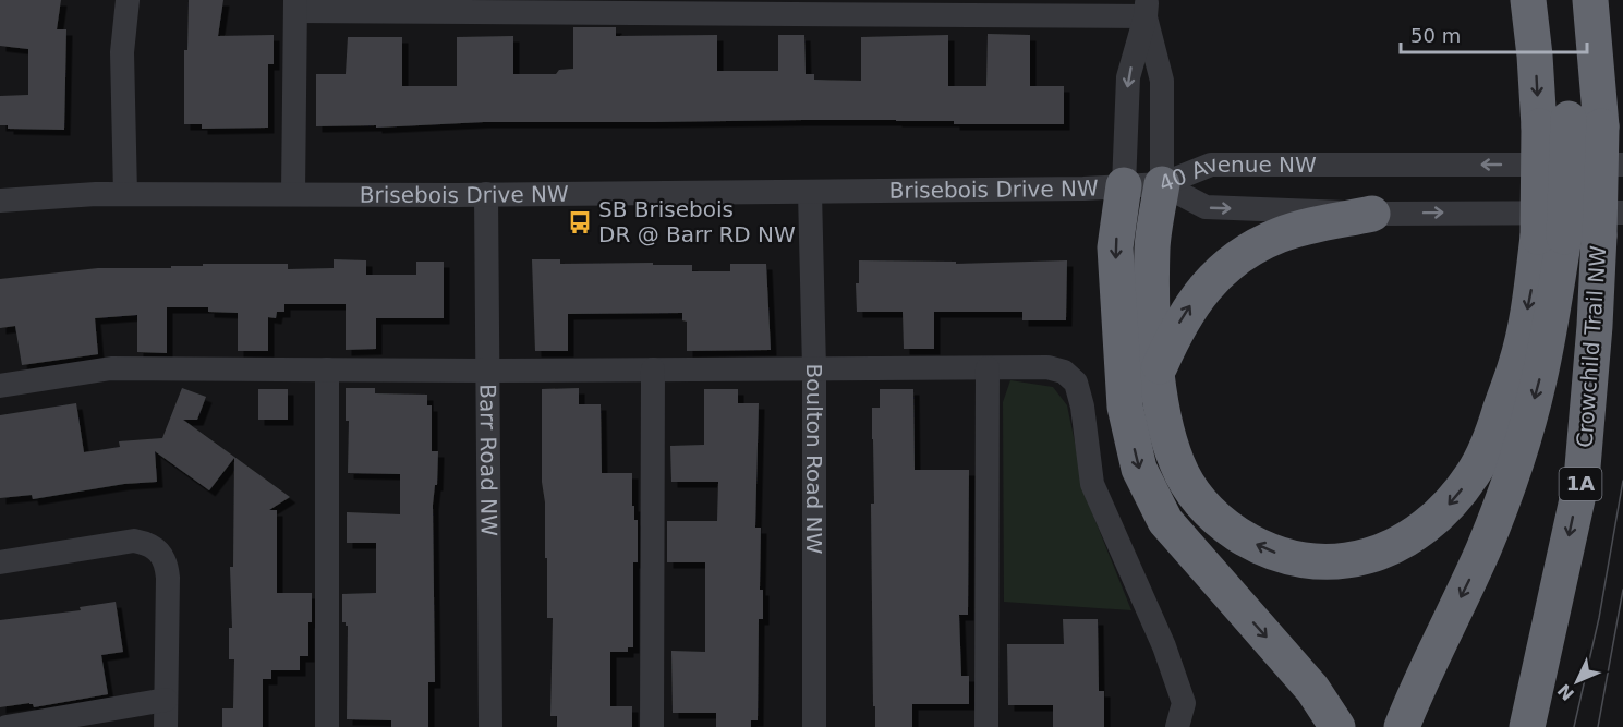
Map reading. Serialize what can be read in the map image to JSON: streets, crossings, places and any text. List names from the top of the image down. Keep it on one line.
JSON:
{"streets":{"highway":["Crowchild Trail NW","1A"],"street":["40 Avenue NW","Brisebois Drive NW","Barr Road NW","Boulton Road NW"]},"crossings":[["40 Avenue NW","Brisebois Drive NW"],["40 Avenue NW","Crowchild Trail NW"],["Brisebois Drive NW","Barr Road NW"],["Brisebois Drive NW","Boulton Road NW"]],"places":{"bus stop":["SB Brisebois DR @ Barr RD NW"]},"scale_bar":"50 m","north":"bottom left"}
